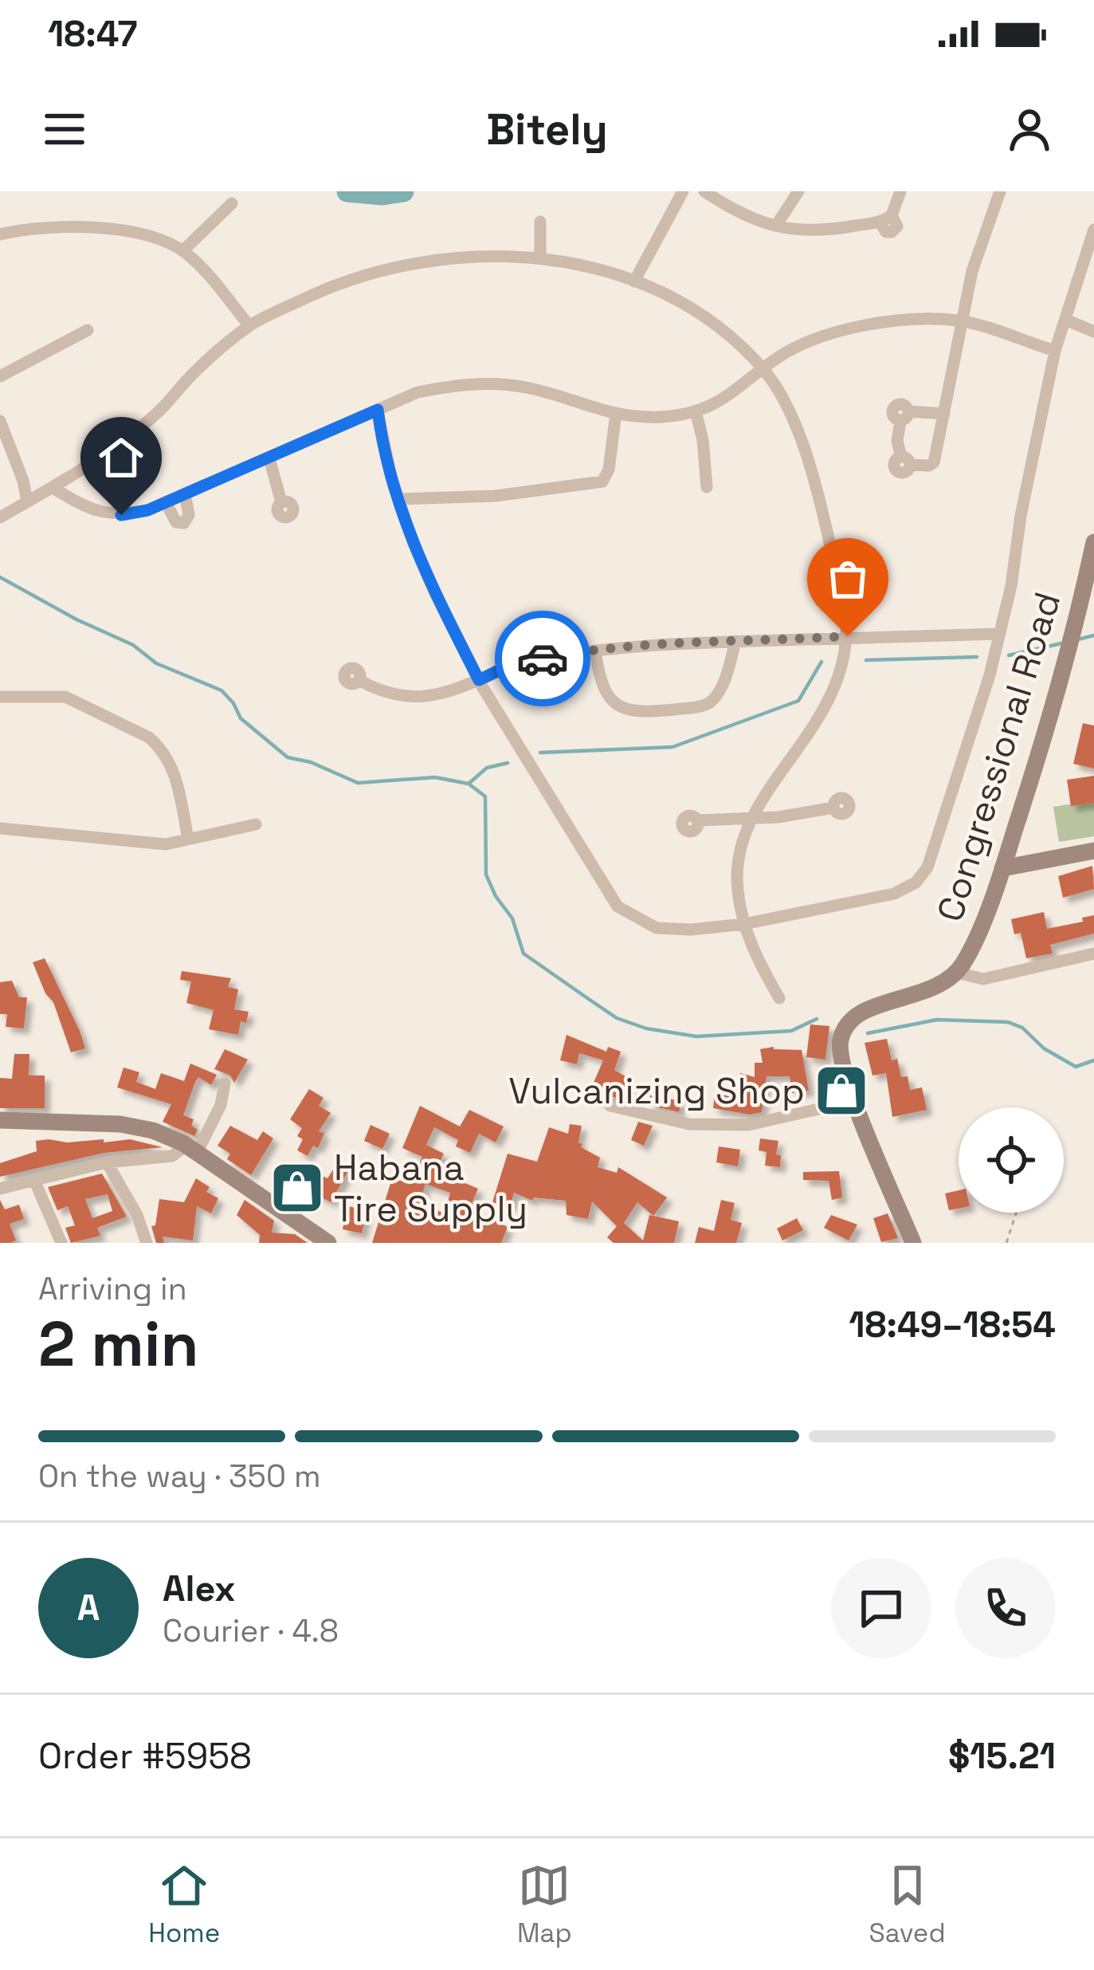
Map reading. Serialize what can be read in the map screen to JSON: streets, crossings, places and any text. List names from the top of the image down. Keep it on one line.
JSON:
{"streets":{"main road":["Congressional Road"]},"places":{"shop":["Vulcanizing Shop","Habana Tire Supply"]},"page":{"status":"18:47","header":"Bitely","heading":["2 min","Arriving in","18:49–18:54"],"panel":["Alex","Courier · 4.8","Order #5958","$15.21"],"bar":"On the way · 350 m","round":"A","tabs":["Home","Map","Saved"]}}
